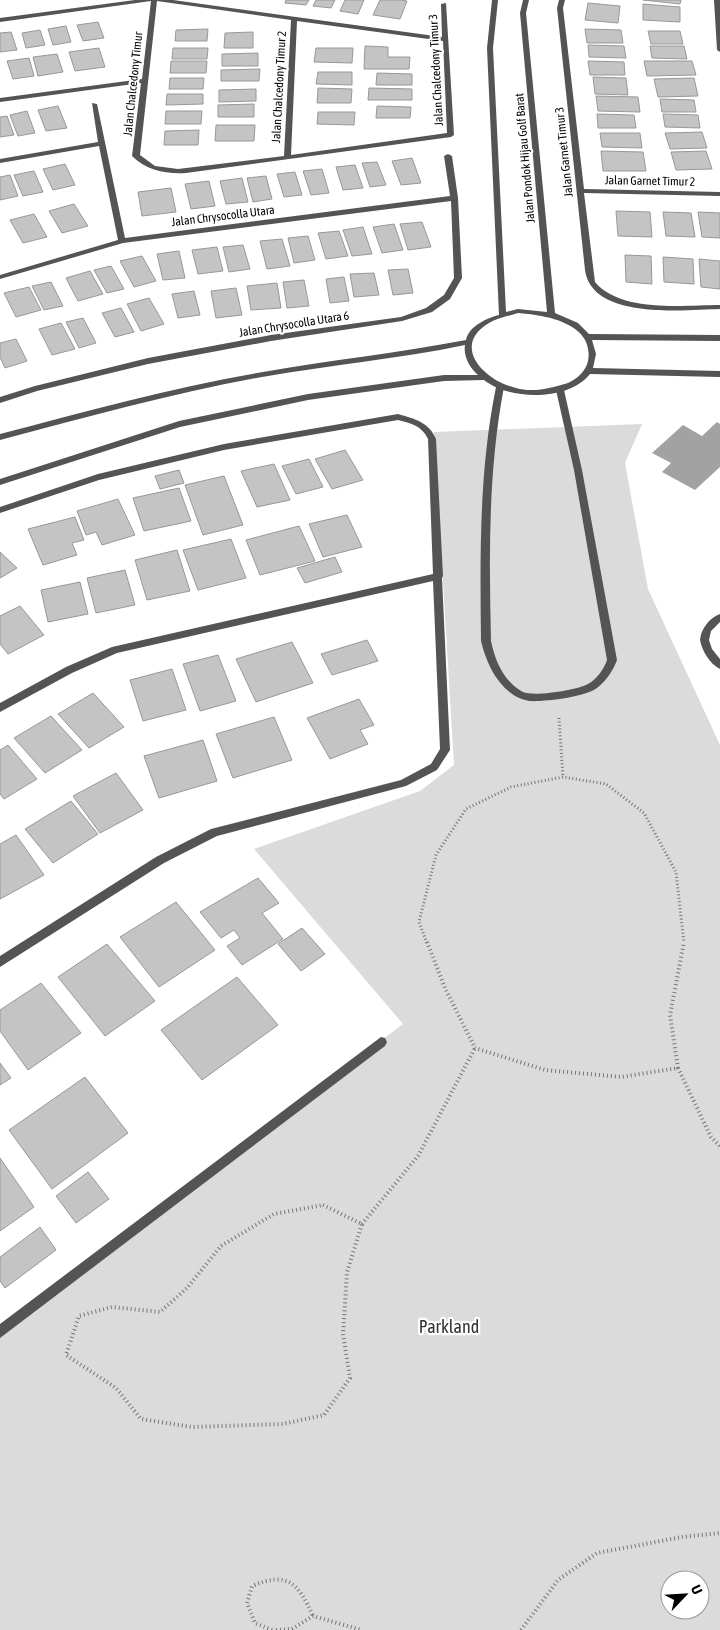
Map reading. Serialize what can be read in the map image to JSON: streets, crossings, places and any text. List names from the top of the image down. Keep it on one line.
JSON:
{"streets":{"street":["Jalan Chalcedony Timur 3","Jalan Chalcedony Timur","Jalan Chalcedony Timur 2","Jalan Garnet Timur 3","Jalan Pondok Hijau Golf Barat","Jalan Garnet Timur 2","Jalan Chrysocolla Utara","Jalan Chrysocolla Utara 6"]},"crossings":[["Jalan Chalcedony Timur 3","Jalan Chalcedony Timur"],["Jalan Chalcedony Timur 3","Jalan Chalcedony Timur 2"],["Jalan Chalcedony Timur","Jalan Chalcedony Timur 2"],["Jalan Garnet Timur 3","Jalan Garnet Timur 2"],["Jalan Chrysocolla Utara","Jalan Chrysocolla Utara 6"]],"parks":["Parkland"],"north":"top right"}
